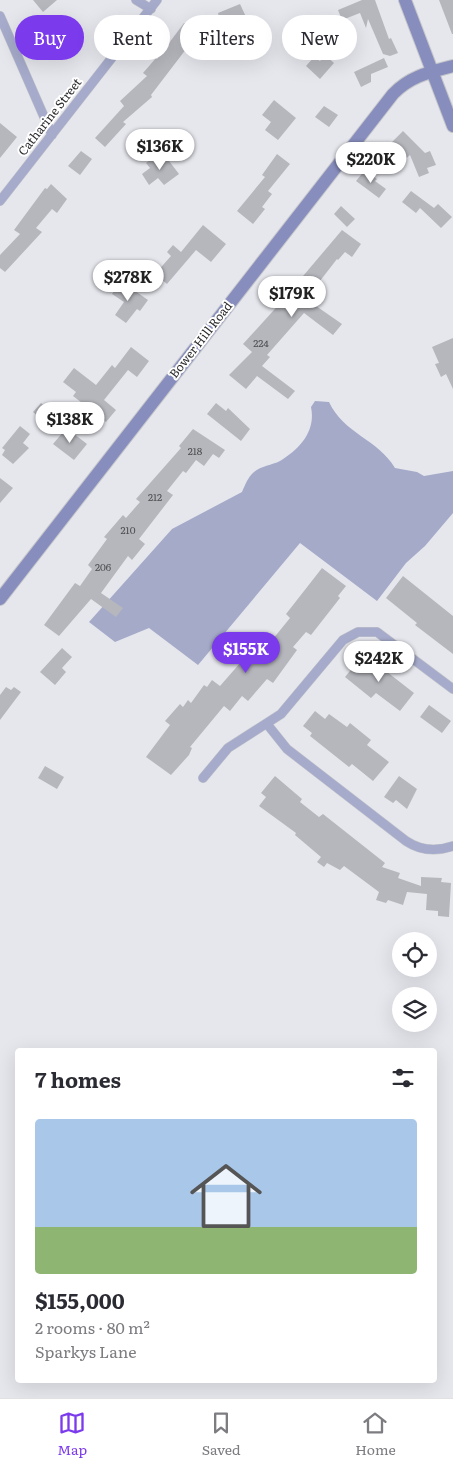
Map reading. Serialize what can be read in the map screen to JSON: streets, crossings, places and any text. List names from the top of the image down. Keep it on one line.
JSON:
{"streets":{"street":["Catharine Street","Bower Hill Road"]},"house_numbers":["224","218","212","210","206"],"page":{"chip":["Buy","Rent","Filters","New"],"price":["$136K","$220K","$278K","$179K","$138K","$155K","$242K"],"heading":"7 homes","list":[{"name":"$155,000","note":"2 rooms · 80 m² · Sparkys Lane"}],"tabs":["Map","Saved","Home"]}}
